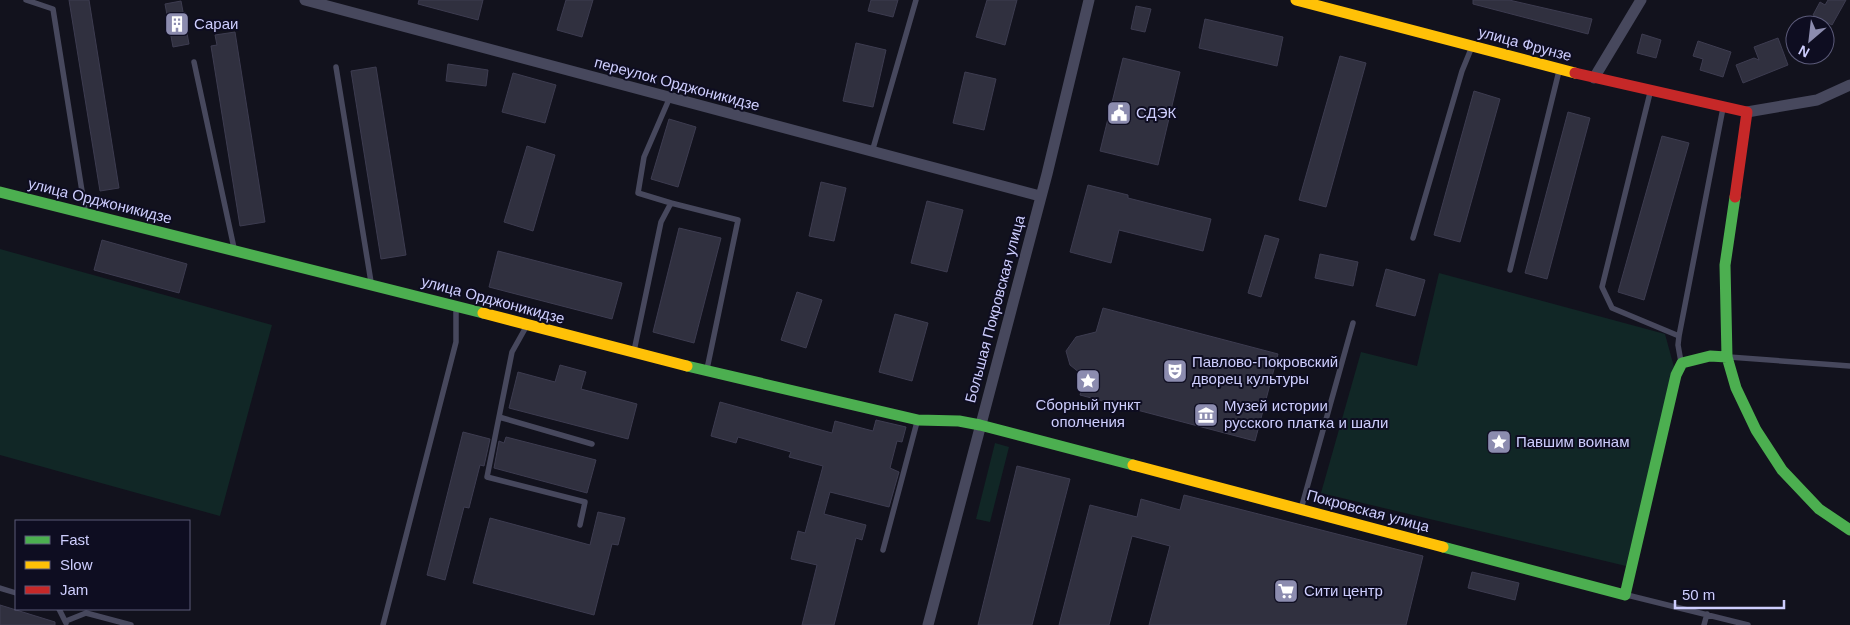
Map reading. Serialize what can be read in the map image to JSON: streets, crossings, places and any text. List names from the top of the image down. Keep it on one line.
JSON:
{"streets":{"street":["улица Фрунзе","переулок Орджоникидзе","улица Орджоникидзе","Большая Покровская улица","Покровская улица"]},"crossings":[["переулок Орджоникидзе","Большая Покровская улица"],["улица Орджоникидзе","Большая Покровская улица"],["улица Орджоникидзе","Покровская улица"],["Большая Покровская улица","Покровская улица"]],"places":{"building":["Сараи"],"public building":["СДЭК"],"theatre":["Павлово-Покровский дворец культуры"],"place":["Сборный пункт ополчения","Павшим воинам"],"museum":["Музей истории русского платка и шали"],"supermarket":["Сити центр"]},"legend":["Fast","Slow","Jam"],"scale_bar":"50 m","north":"bottom left"}
